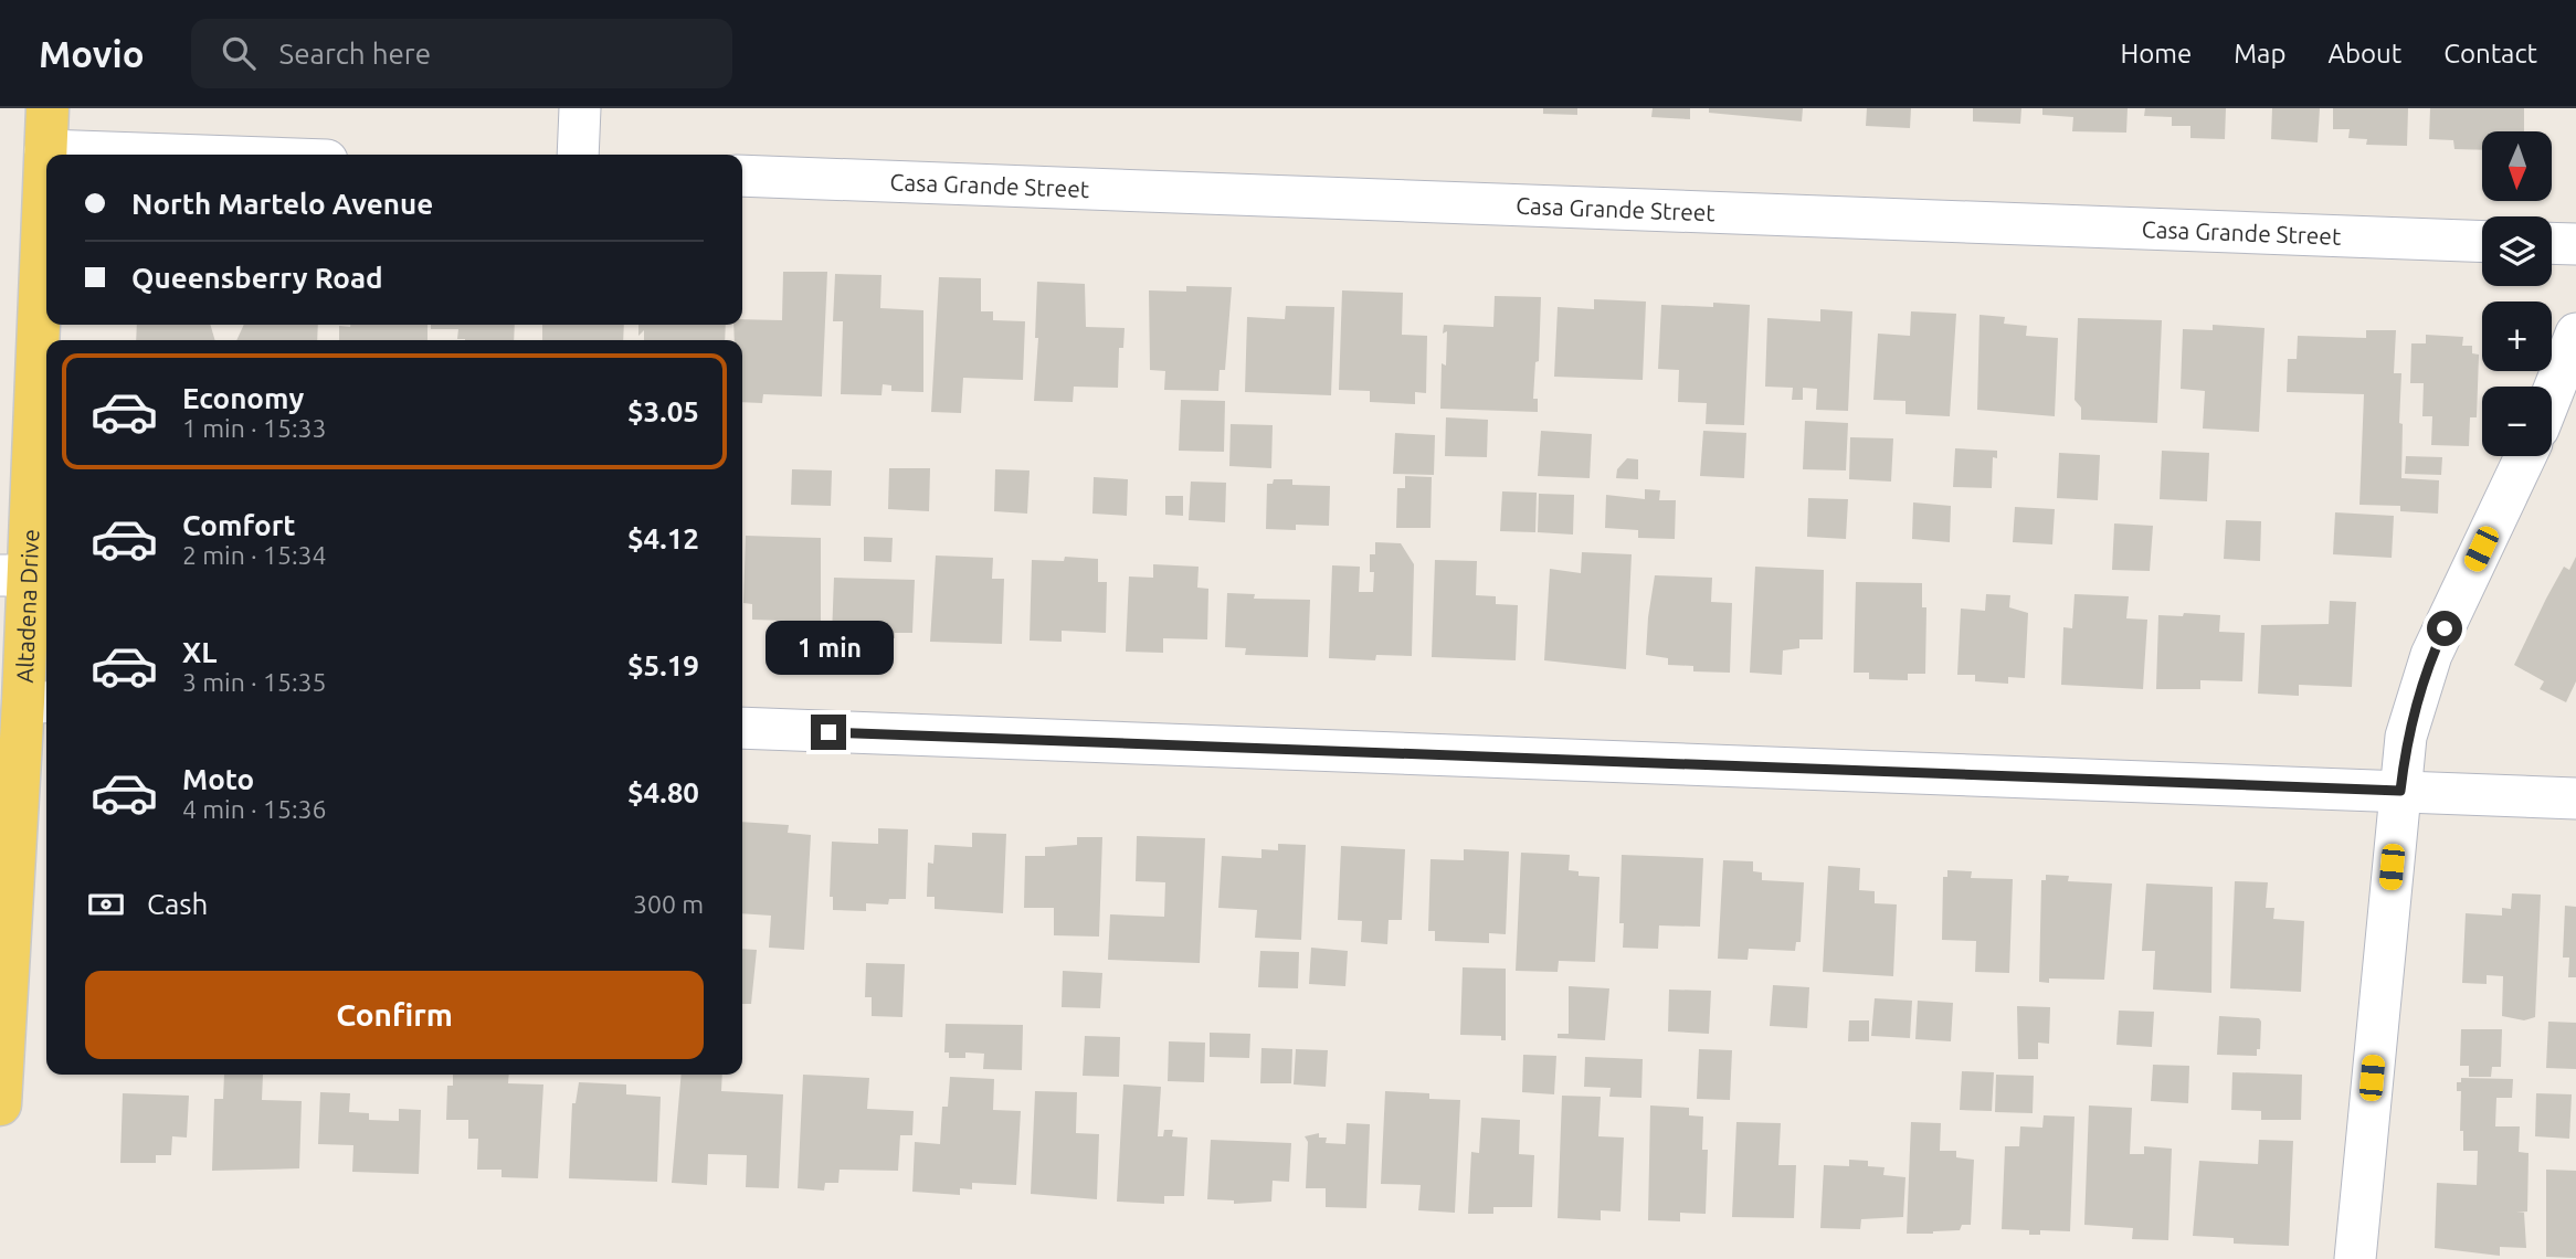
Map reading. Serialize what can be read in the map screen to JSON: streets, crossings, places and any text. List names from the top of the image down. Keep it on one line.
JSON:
{"streets":{"main road":["Altadena Drive"],"street":["Casa Grande Street"]},"north":"bottom","page":{"header":"Movio","search":"Search here","nav":["Home","Map","About","Contact"],"map_buttons":["+","−"],"banner":["North Martelo Avenue","Queensberry Road"],"list":[{"name":"Economy","note":"1 min · 15:33","value":"$3.05"},{"name":"Comfort","note":"2 min · 15:34","value":"$4.12"},{"name":"XL","note":"3 min · 15:35","value":"$5.19"},{"name":"Moto","note":"4 min · 15:36","value":"$4.80"}],"bubble":"1 min","pay":["Cash","300 m"],"buttons":"Confirm"}}
